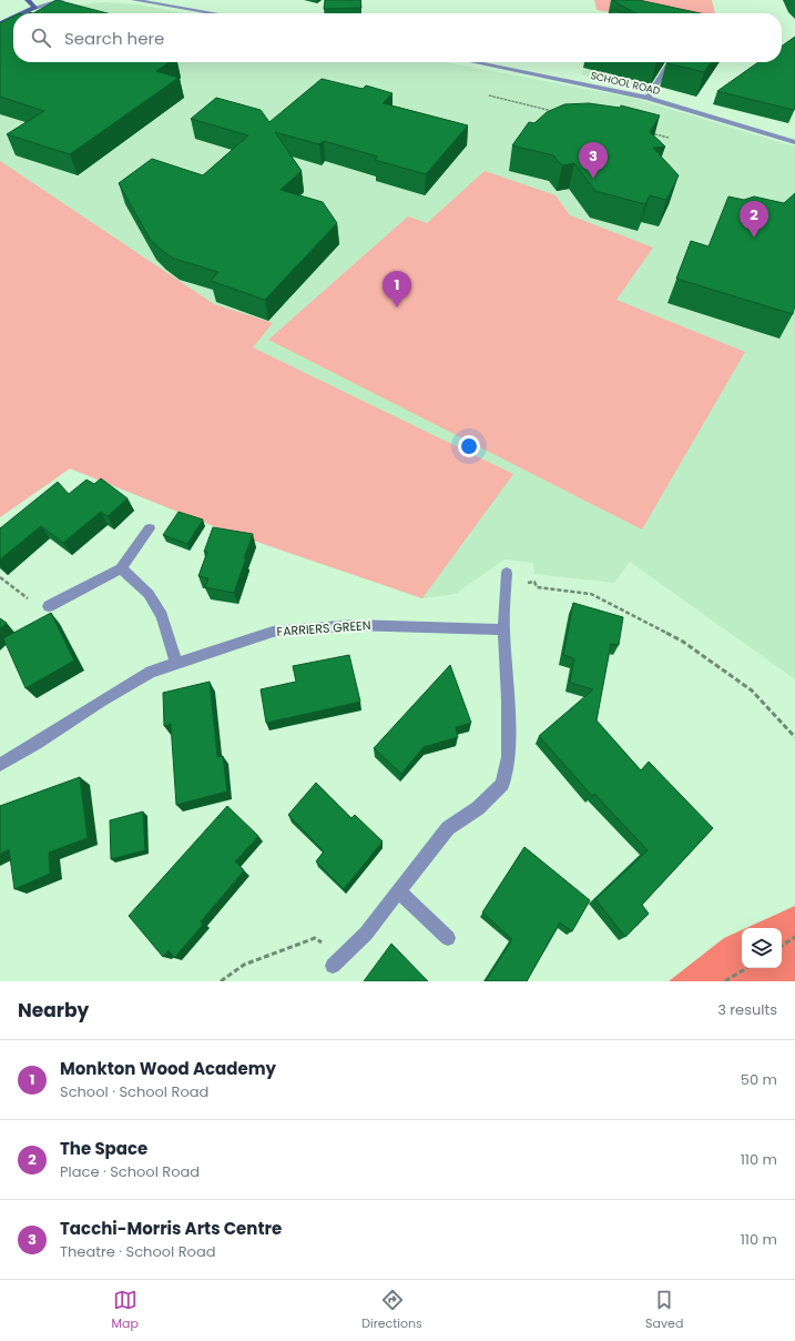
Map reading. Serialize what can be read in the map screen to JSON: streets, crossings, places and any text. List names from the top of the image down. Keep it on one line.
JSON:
{"streets":{"street":["SCHOOL ROAD","FARRIERS GREEN"]},"page":{"search":"Search here","pins":["3","2","1"],"heading":["Nearby","3 results"],"list":[{"mark":"1","name":"Monkton Wood Academy","note":"School · School Road","value":"50 m"},{"mark":"2","name":"The Space","note":"Place · School Road","value":"110 m"},{"mark":"3","name":"Tacchi-Morris Arts Centre","note":"Theatre · School Road","value":"110 m"}],"nav":["Map","Directions","Saved"]}}
